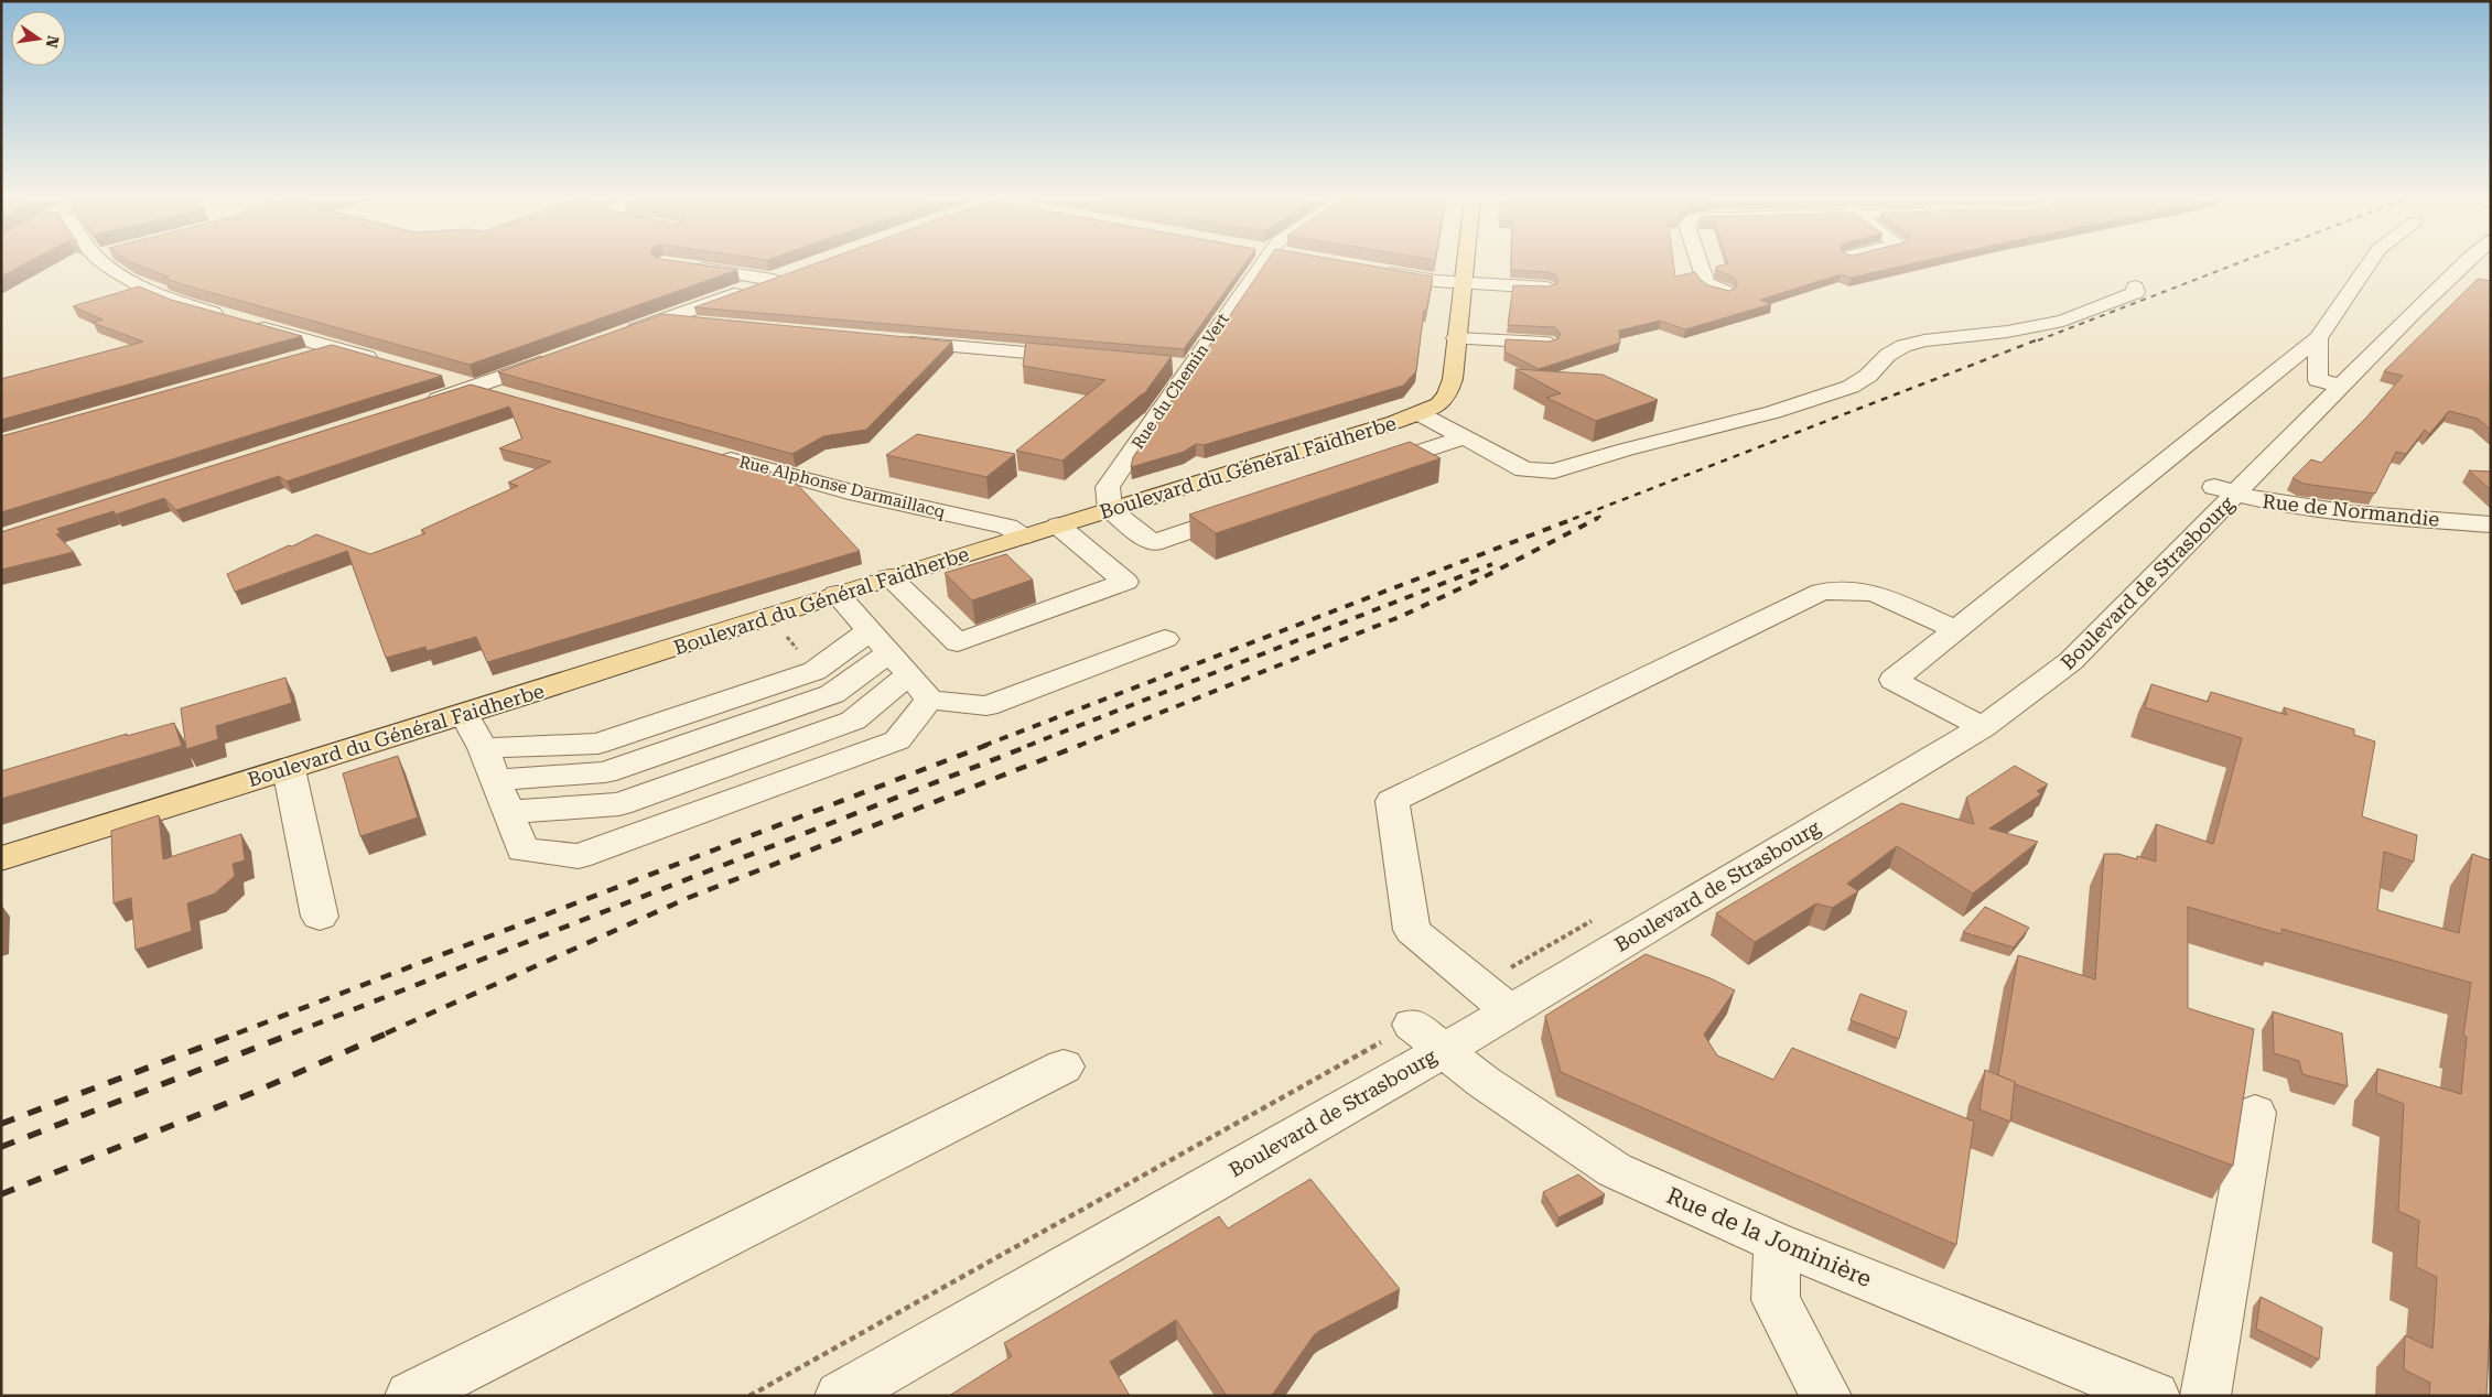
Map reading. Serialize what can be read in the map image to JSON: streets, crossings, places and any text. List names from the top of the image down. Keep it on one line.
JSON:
{"streets":{"main road":["Boulevard du Général Faidherbe"],"street":["Rue du Chemin Vert","Rue Alphonse Darmaillacq","Rue de Normandie","Boulevard de Strasbourg","Rue de la Jominière"]},"crossings":[["Rue du Chemin Vert","Boulevard du Général Faidherbe"],["Boulevard du Général Faidherbe","Rue Alphonse Darmaillacq"],["Rue de Normandie","Boulevard de Strasbourg"],["Boulevard de Strasbourg","Rue de la Jominière"]],"north":"right"}
